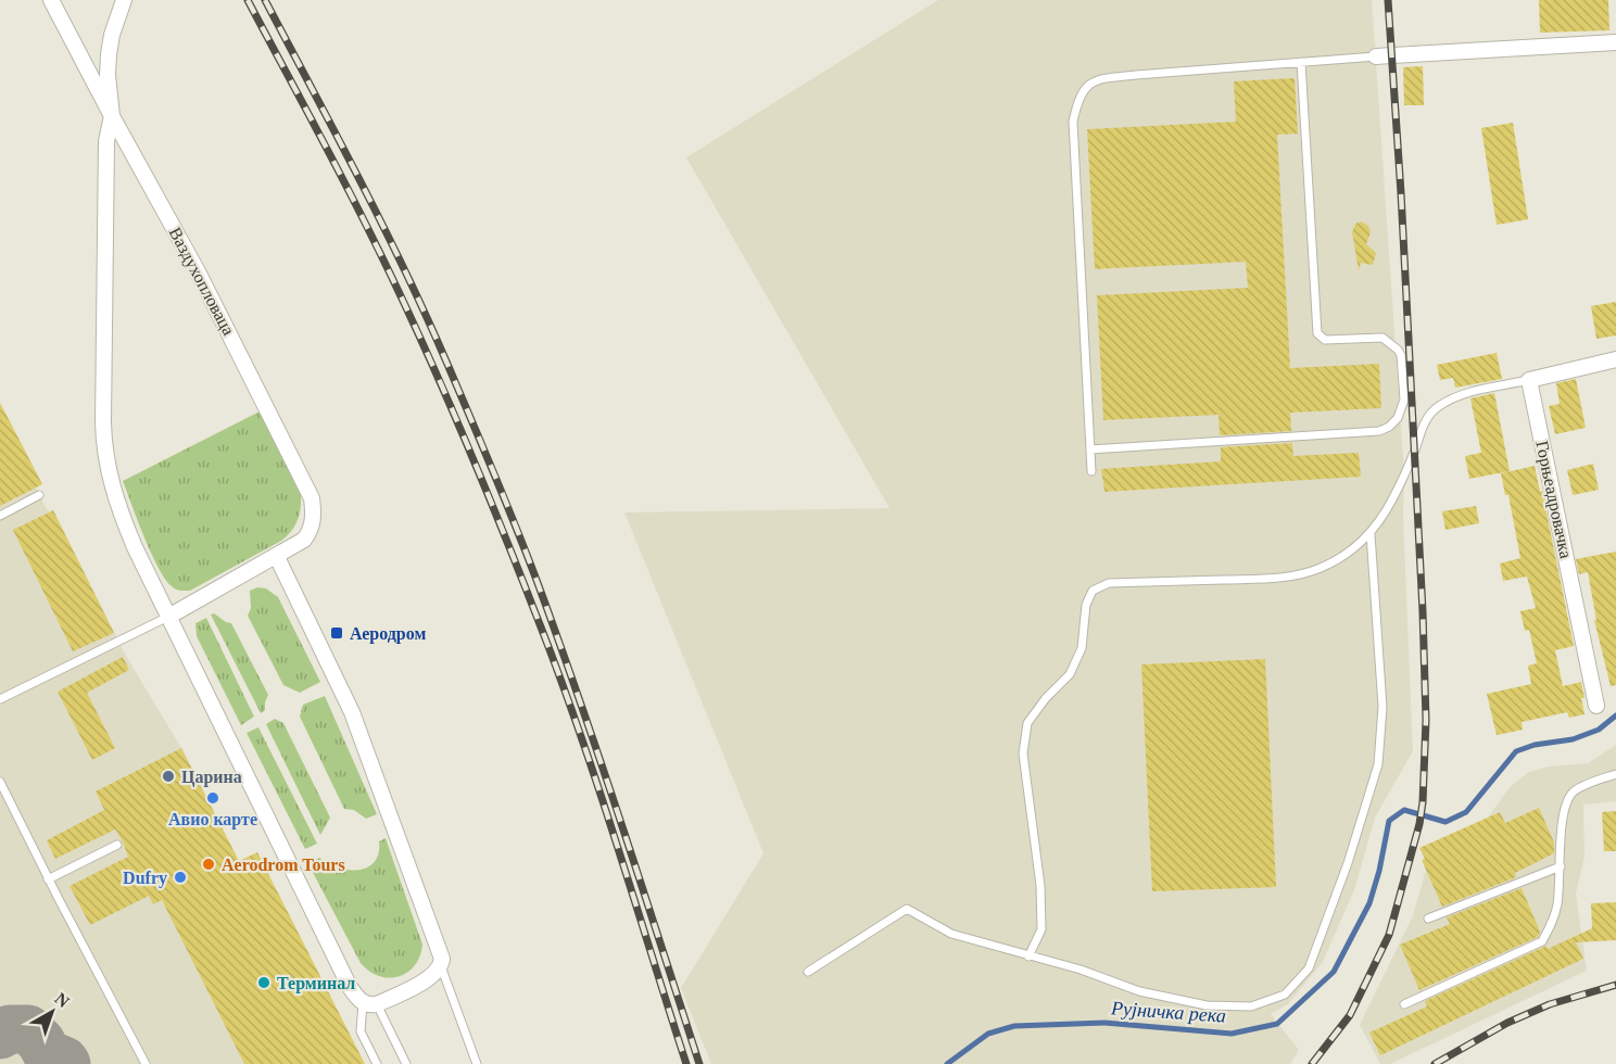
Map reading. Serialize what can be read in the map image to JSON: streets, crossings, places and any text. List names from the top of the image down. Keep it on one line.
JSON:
{"streets":{"street":["Ваздухопловаца","Горњеадровачка"]},"water":["Рујничка река"],"places":{"transit":["Аеродром"],"other":["Царина","Авио карте","Aerodrom Tours","Dufry","Терминал"]},"north":"top right"}
